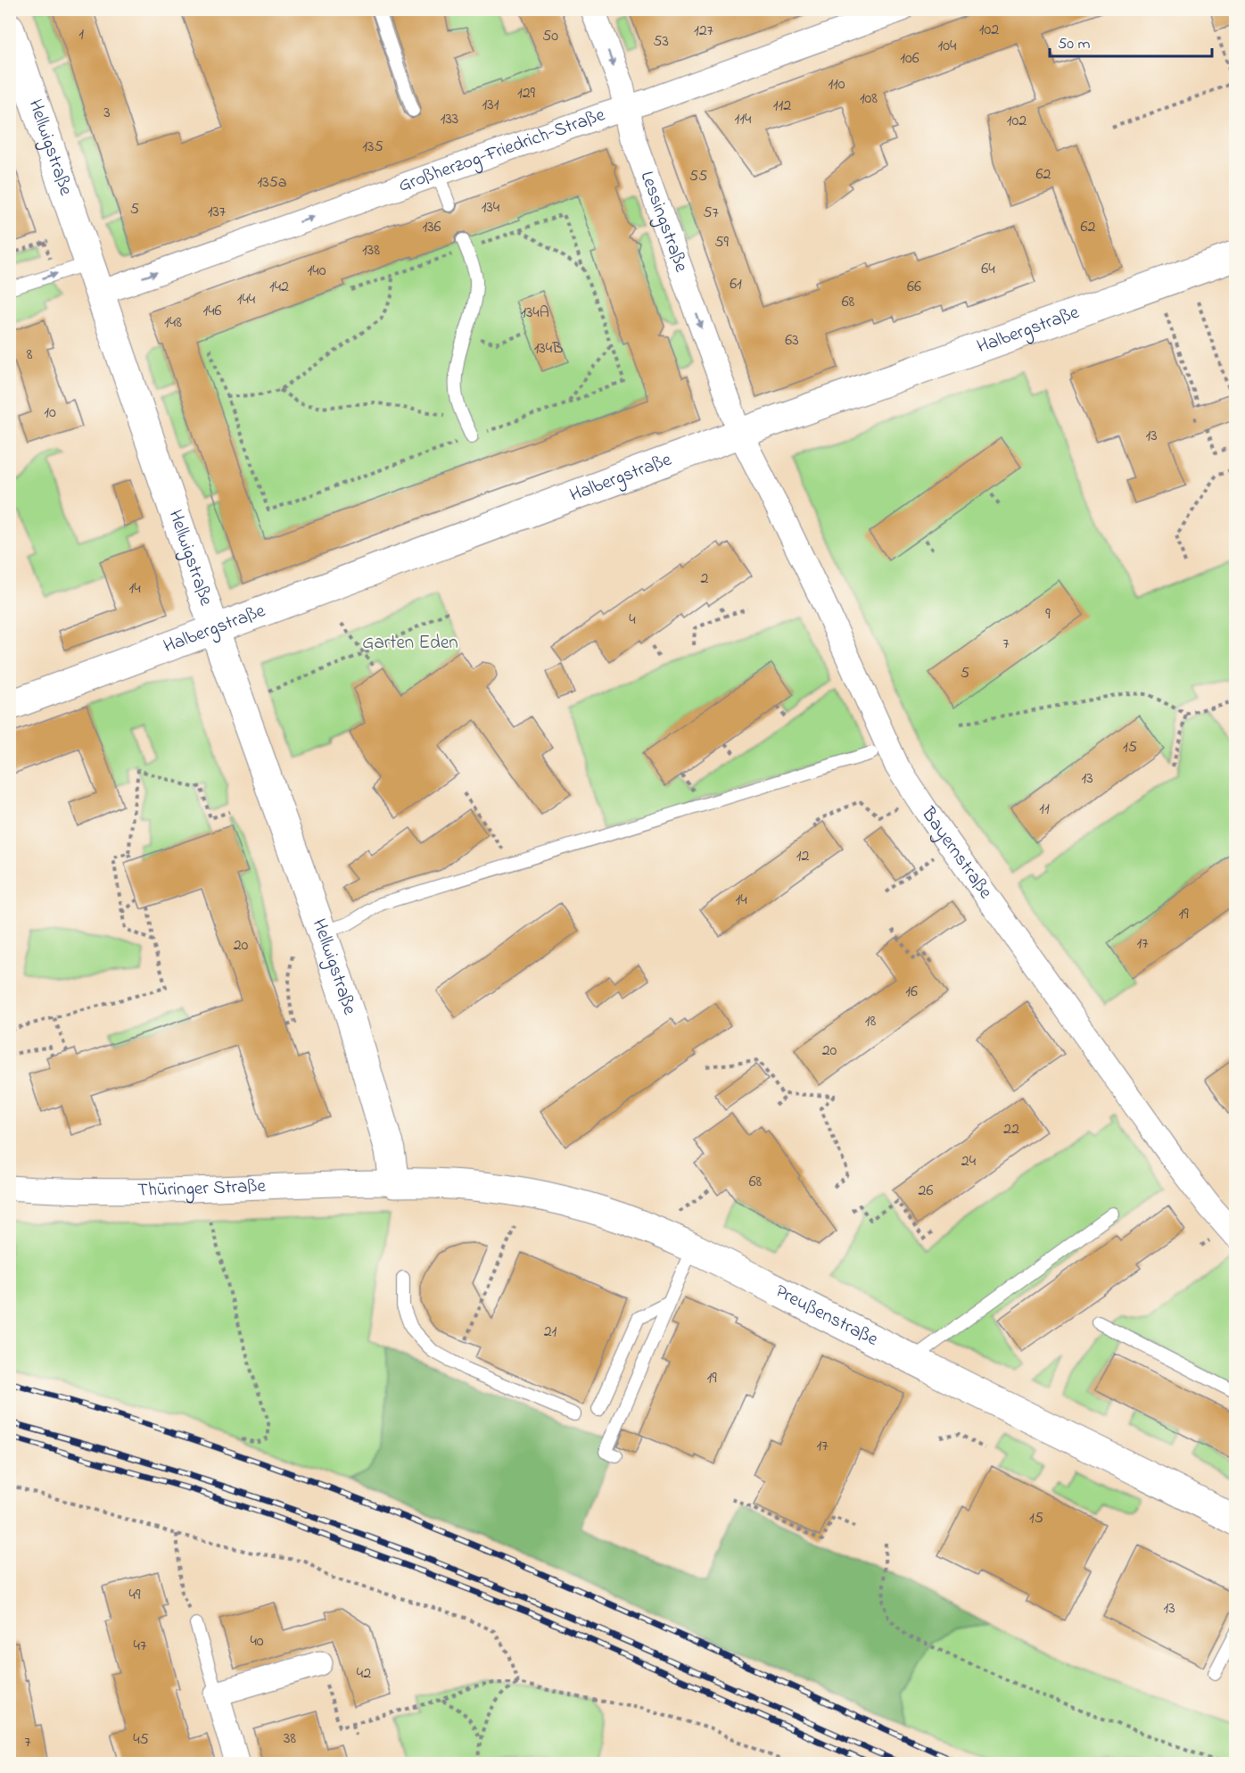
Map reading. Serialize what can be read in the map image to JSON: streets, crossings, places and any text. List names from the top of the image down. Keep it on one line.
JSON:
{"streets":{"street":["Hellwigstraße","Großherzog-Friedrich-Straße","Lessingstraße","Halbergstraße","Bayernstraße","Thüringer Straße","Preußenstraße"]},"crossings":[["Hellwigstraße","Großherzog-Friedrich-Straße"],["Hellwigstraße","Halbergstraße"],["Hellwigstraße","Thüringer Straße"],["Hellwigstraße","Preußenstraße"],["Großherzog-Friedrich-Straße","Lessingstraße"],["Lessingstraße","Halbergstraße"],["Lessingstraße","Bayernstraße"],["Halbergstraße","Bayernstraße"],["Thüringer Straße","Preußenstraße"]],"one_way":["Großherzog-Friedrich-Straße","Lessingstraße"],"parks":["Garten Eden"],"house_numbers":["102","127","1","50","53","104","106","110","129","108","131","112","3","133","114","102","135","62","55","135a","134","5","137","57","136","62","59","138","64","140","61","142","66","144","68","146","134A","148","63","134B","8","10","13","2","14","9","4","7","5","15","13","11","12","14","19","17","20","16","18","20","22","24","68","26","21","19","17","15","49","13","40","47","42","38","45","7"],"scale_bar":"50 m"}
